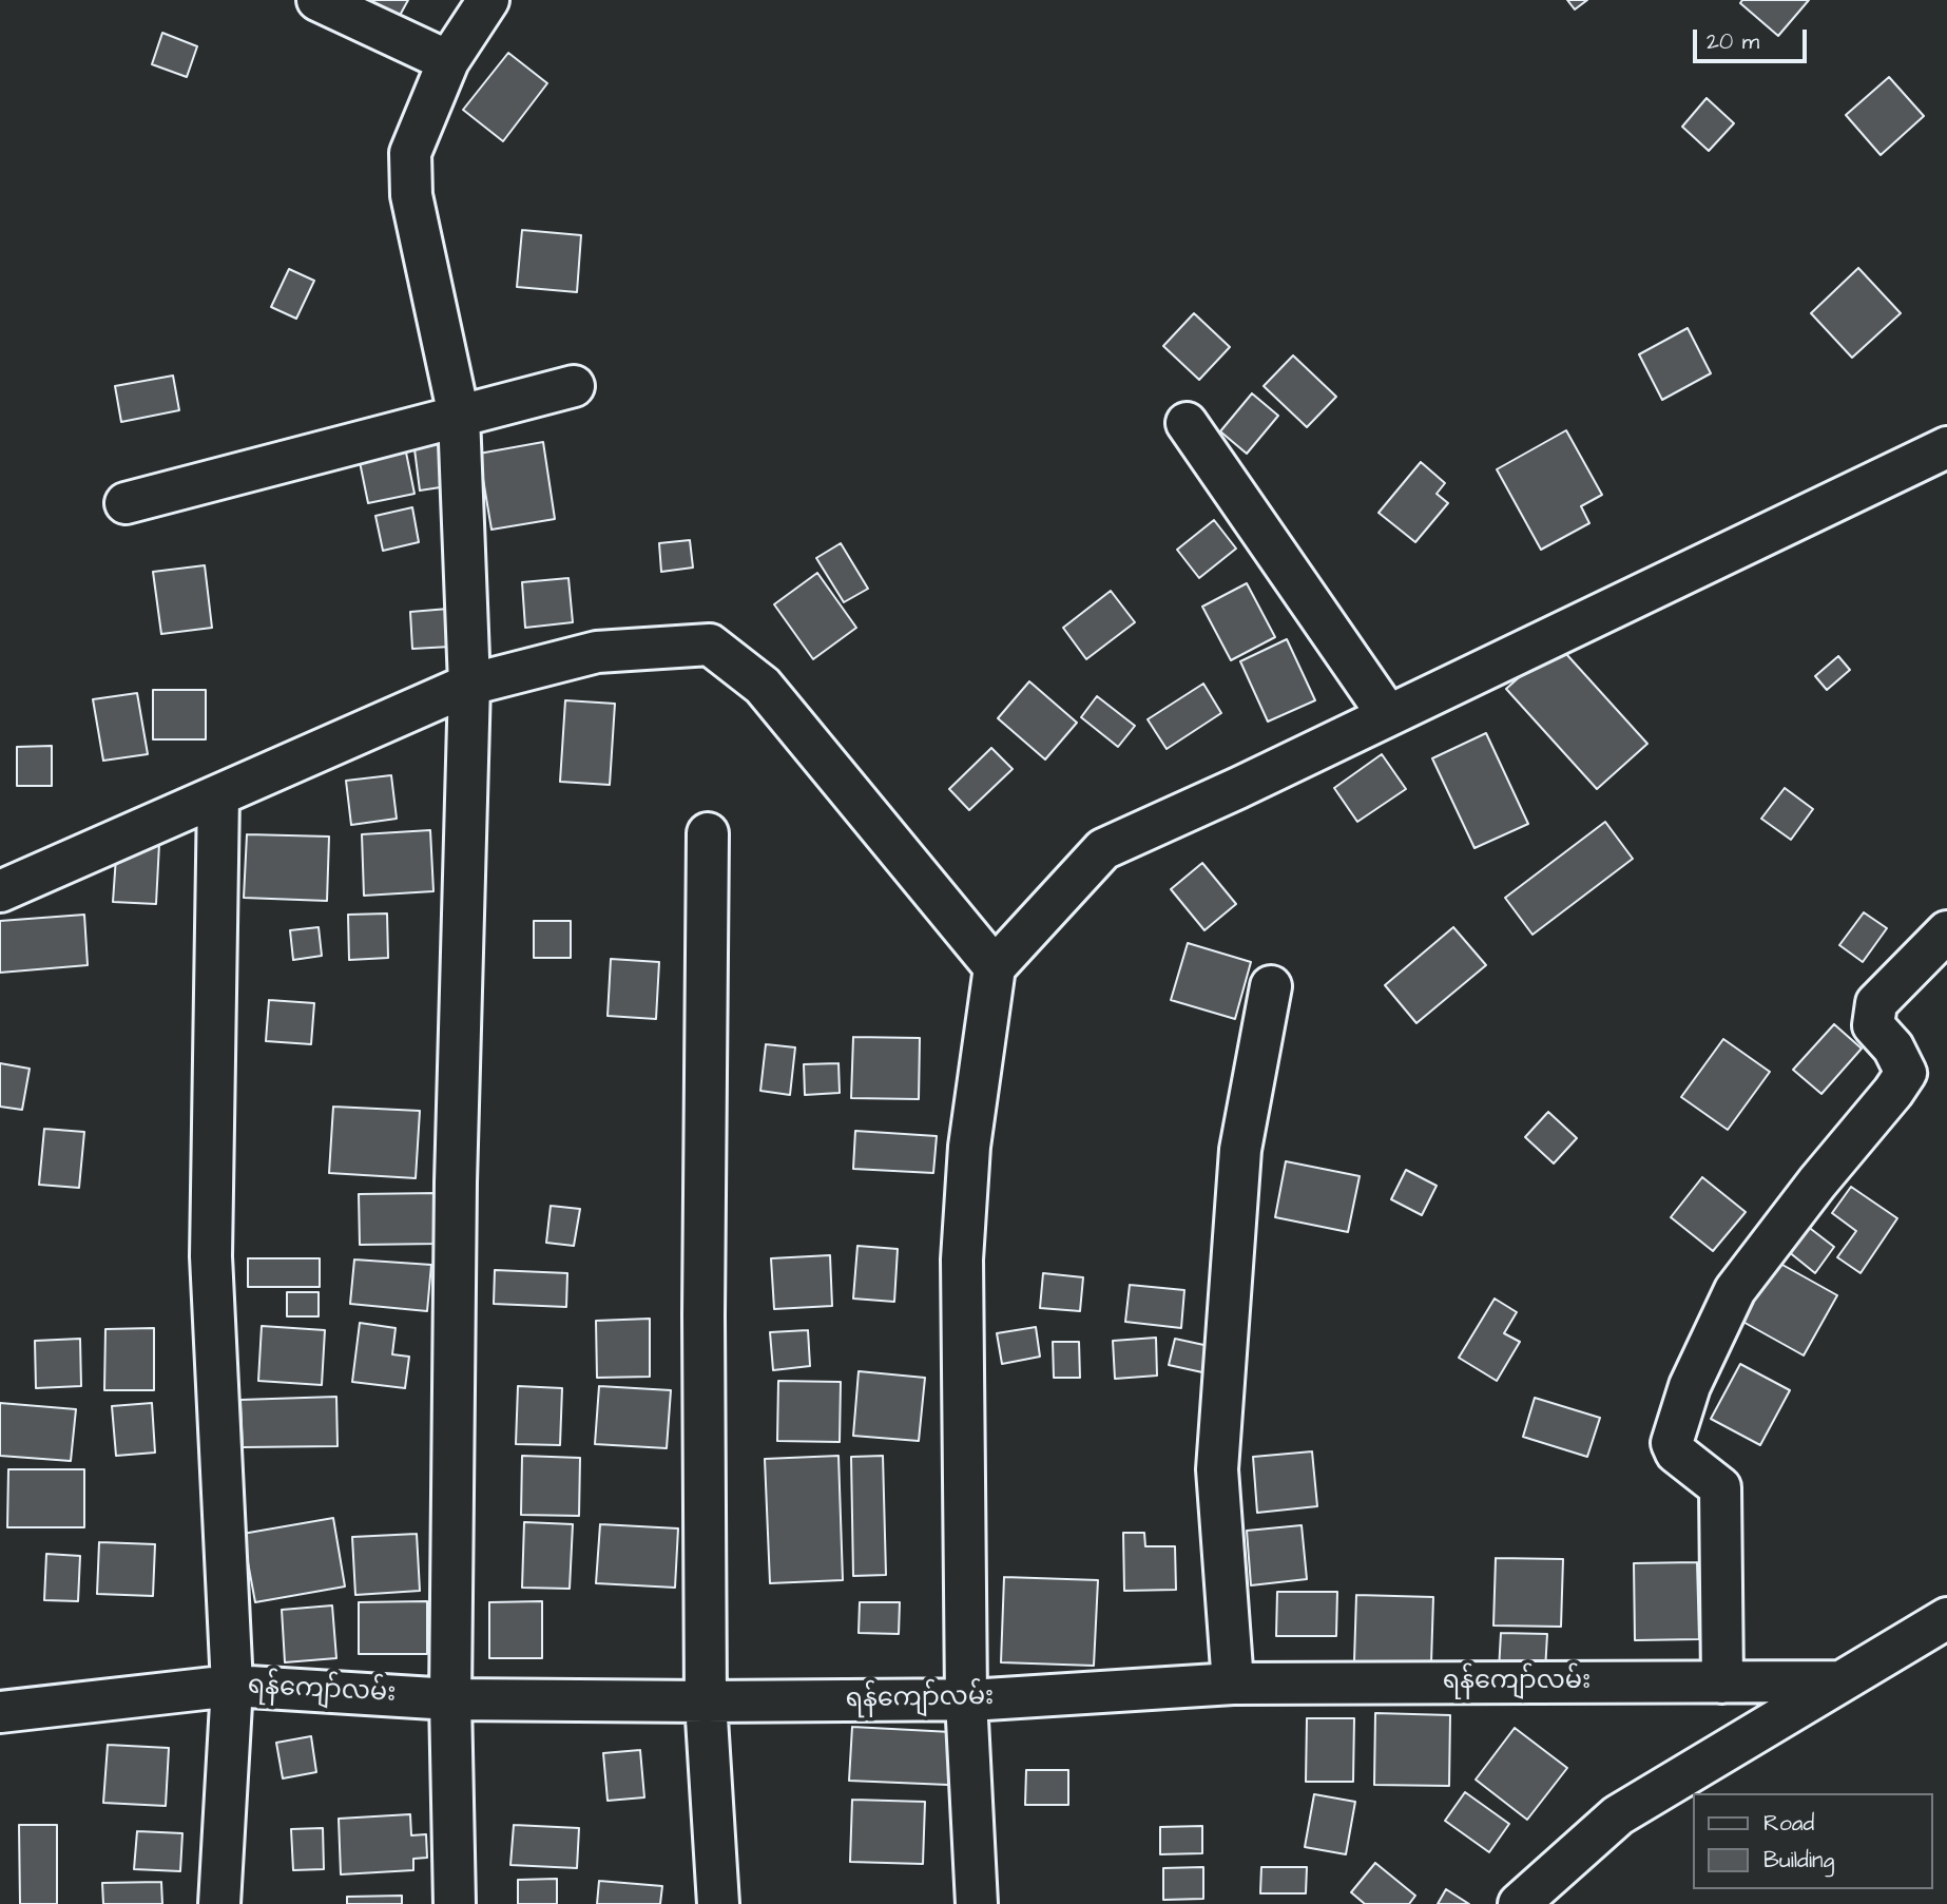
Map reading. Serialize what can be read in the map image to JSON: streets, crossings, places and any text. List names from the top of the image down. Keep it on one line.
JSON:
{"streets":{"street":["ရန်ကျော်လမ်း"]},"legend":["Road","Building"],"scale_bar":"20 m"}
